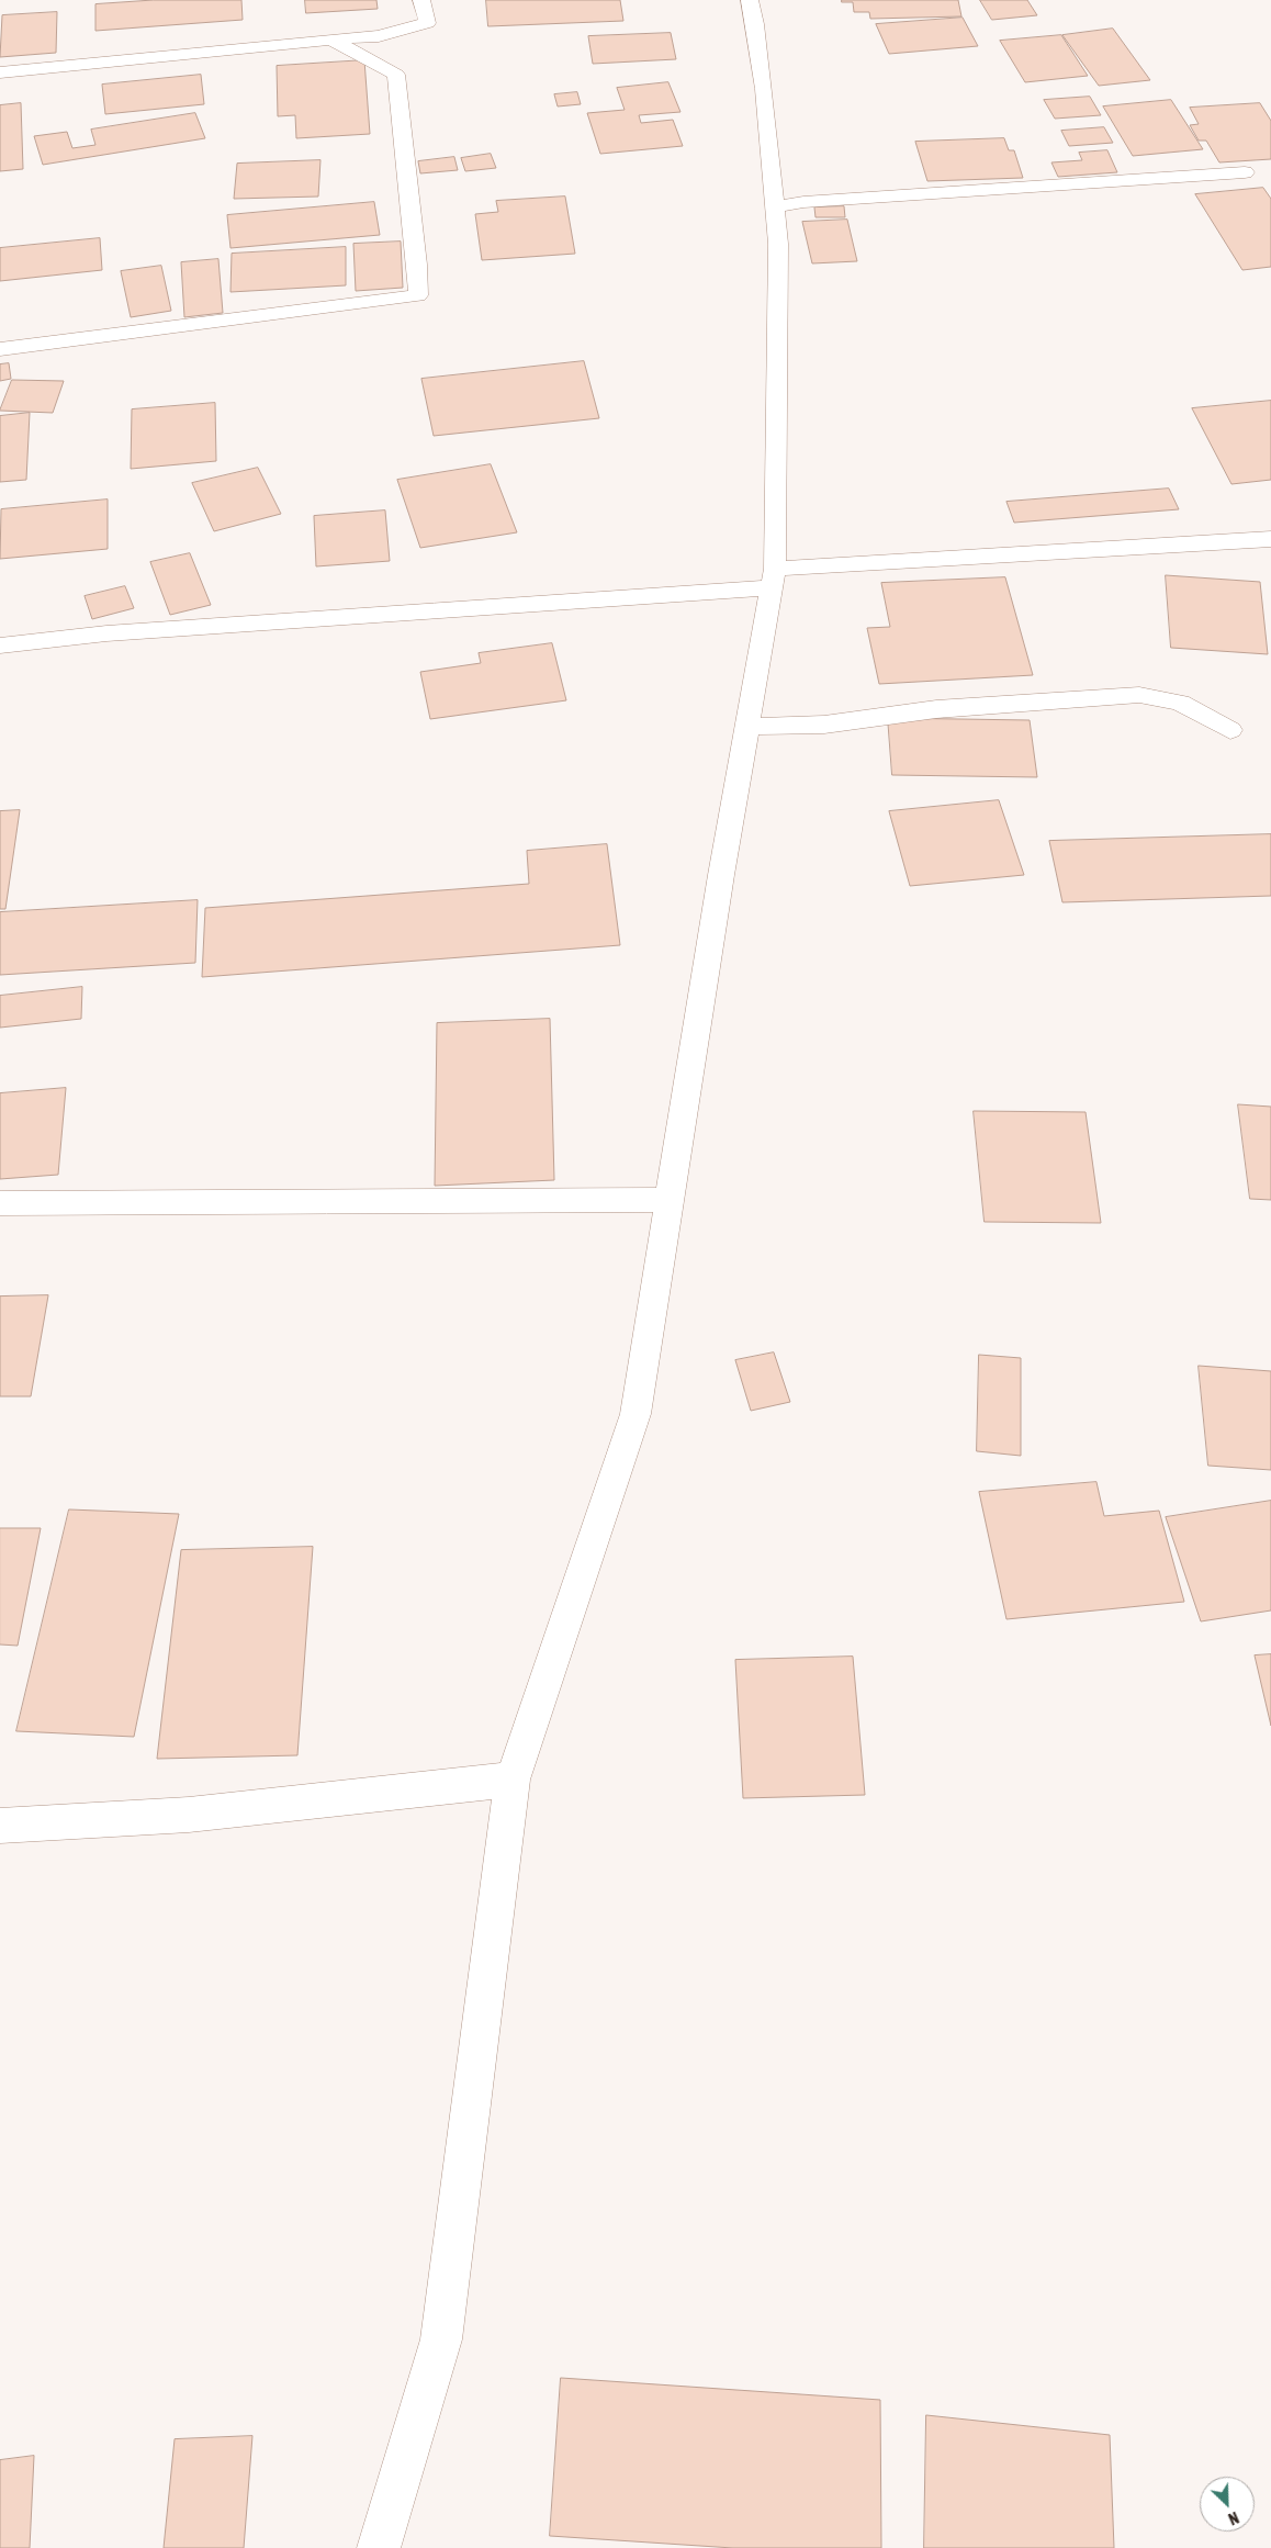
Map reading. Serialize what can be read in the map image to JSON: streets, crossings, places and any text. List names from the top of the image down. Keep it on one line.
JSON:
{"north":"bottom right"}
